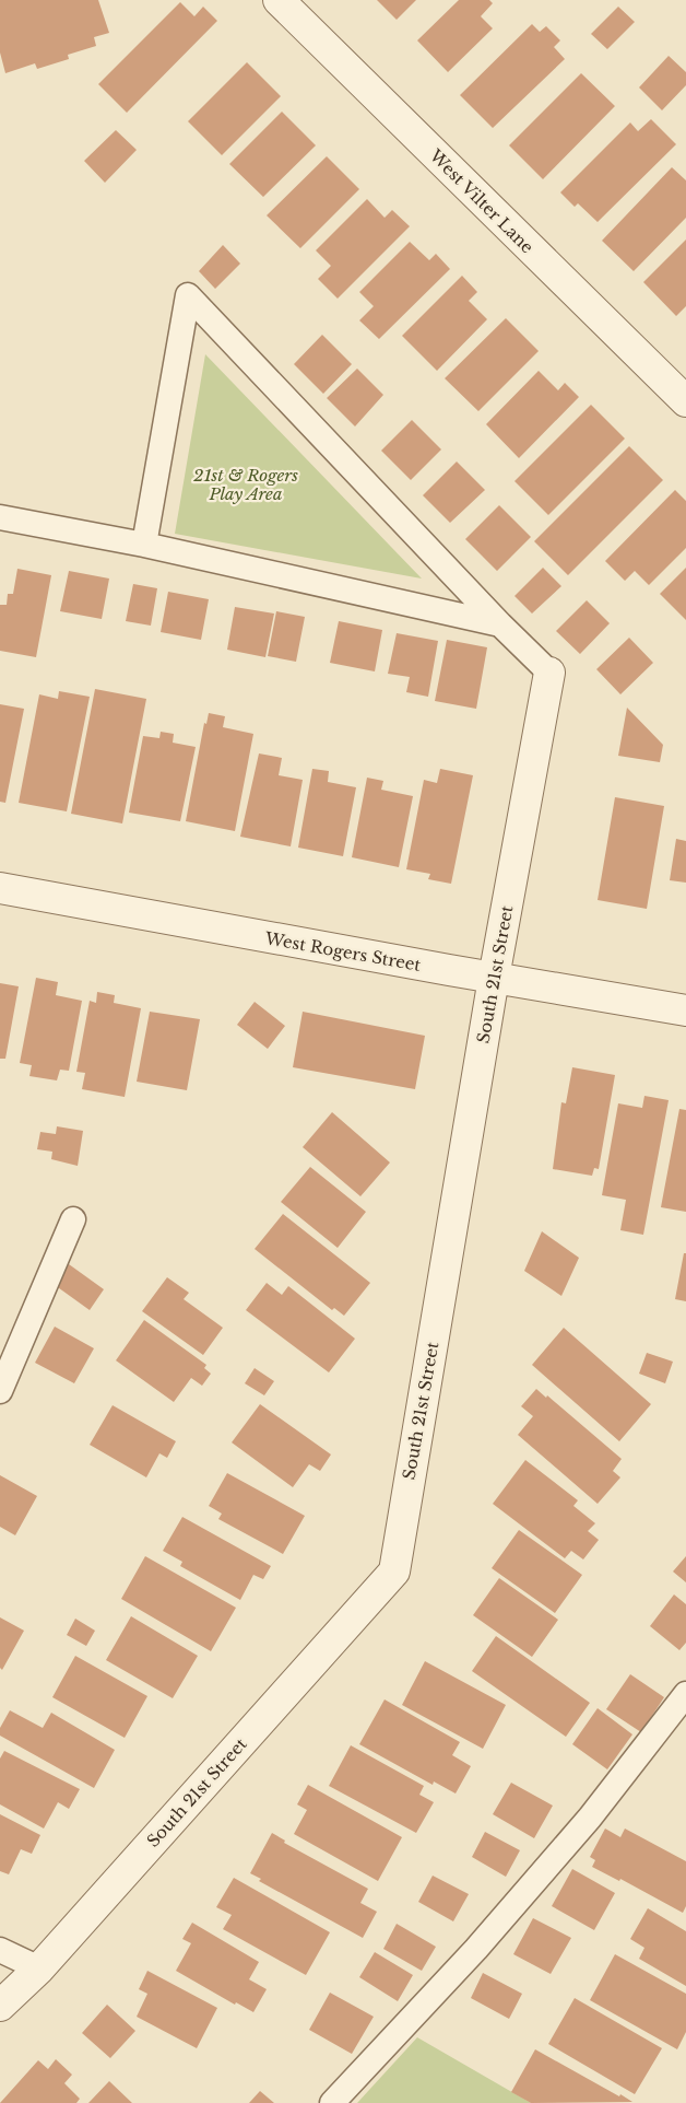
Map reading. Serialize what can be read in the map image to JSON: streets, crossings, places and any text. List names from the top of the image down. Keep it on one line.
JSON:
{"streets":{"street":["West Vilter Lane","West Rogers Street","South 21st Street"]},"crossings":[["West Rogers Street","South 21st Street"]],"parks":["21st & Rogers Play Area"]}
